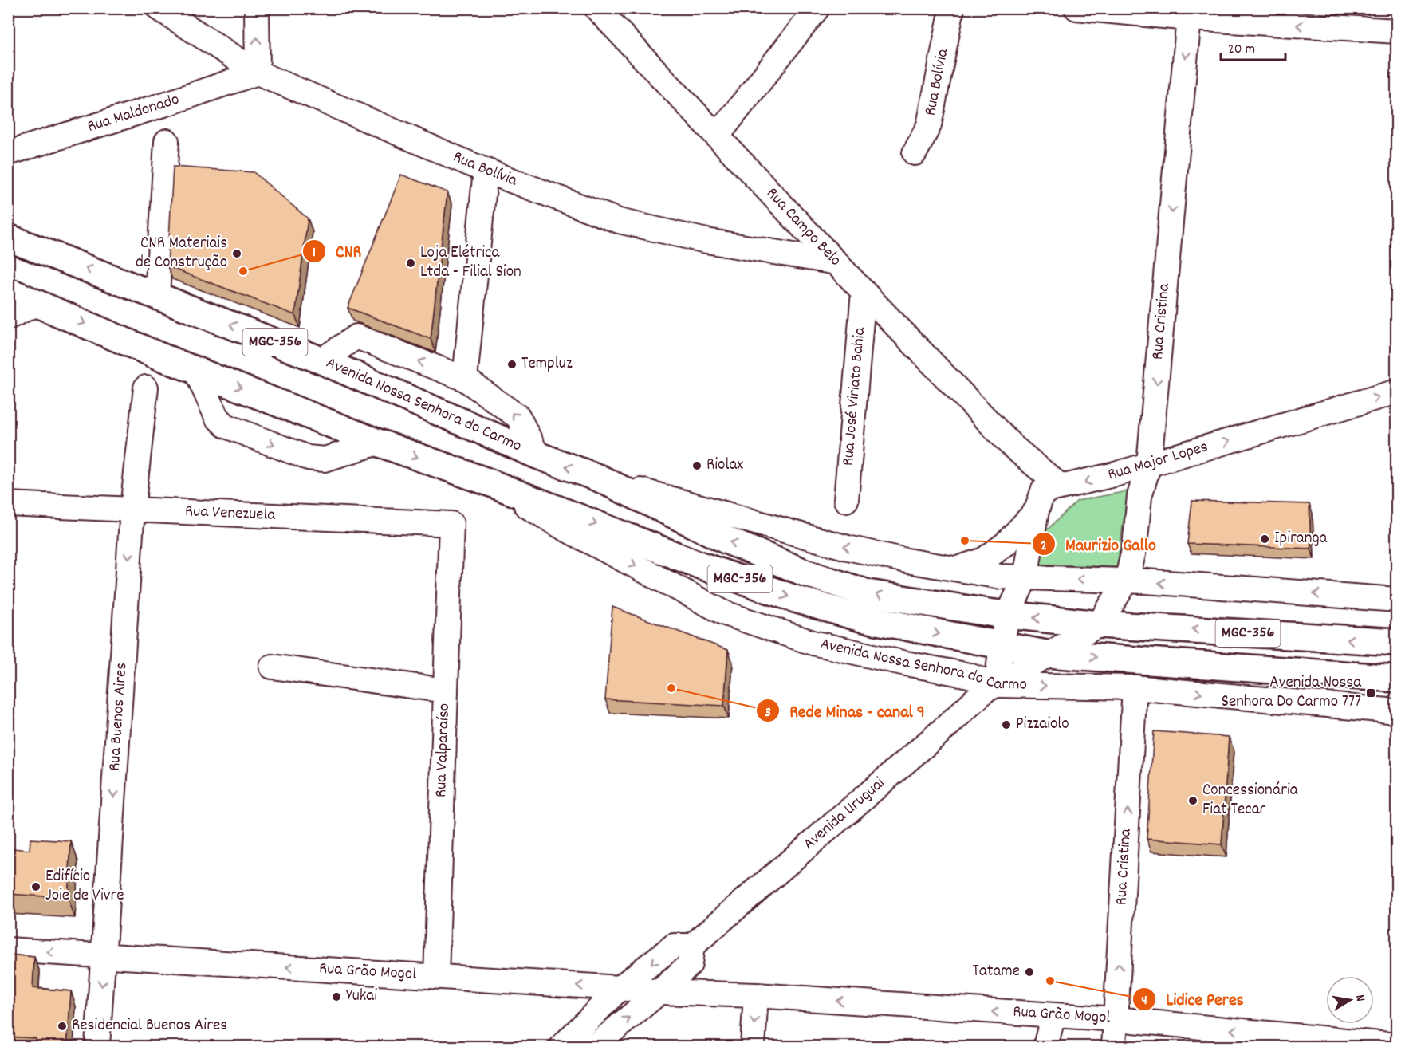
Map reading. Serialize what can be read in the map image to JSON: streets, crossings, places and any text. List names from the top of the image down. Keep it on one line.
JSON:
{"streets":{"main road":["MGC-356","Avenida Nossa Senhora do Carmo"],"street":["Rua Bolívia","Rua Maldonado","Rua Campo Belo","Rua Cristina","Rua José Viriato Bahia","Rua Major Lopes","Rua Venezuela","Rua Buenos Aires","Rua Valparaíso","Avenida Uruguai","Rua Grão Mogol"]},"crossings":[["Rua Bolívia","Rua Maldonado"],["Rua Bolívia","Rua Campo Belo"],["Rua Campo Belo","Rua José Viriato Bahia"],["Rua Campo Belo","Rua Major Lopes"],["Rua Cristina","Avenida Nossa Senhora do Carmo"],["Rua Cristina","Rua Major Lopes"],["Rua Cristina","Avenida Uruguai"],["Rua Cristina","Rua Grão Mogol"],["Avenida Nossa Senhora do Carmo","Avenida Uruguai"],["Rua Venezuela","Rua Buenos Aires"],["Rua Venezuela","Rua Valparaíso"],["Rua Buenos Aires","Rua Grão Mogol"],["Rua Valparaíso","Rua Grão Mogol"],["Avenida Uruguai","Rua Grão Mogol"]],"one_way":["Rua Buenos Aires","Rua Grão Mogol"],"places":{"other":["CNR Materiais de Construção","Loja Elétrica Ltda - Filial Sion","CNR","Templuz","Riolax","Ipiranga","Maurizio Gallo","Rede Minas - canal 9","Pizzaiolo","Concessionária Fiat Tecar","Edifício Joie de Vivre","Tatame","Lidice Peres","Yukai","Residencial Buenos Aires"],"transit":["Avenida Nossa Senhora Do Carmo 777"]},"scale_bar":"20 m","north":"right"}
